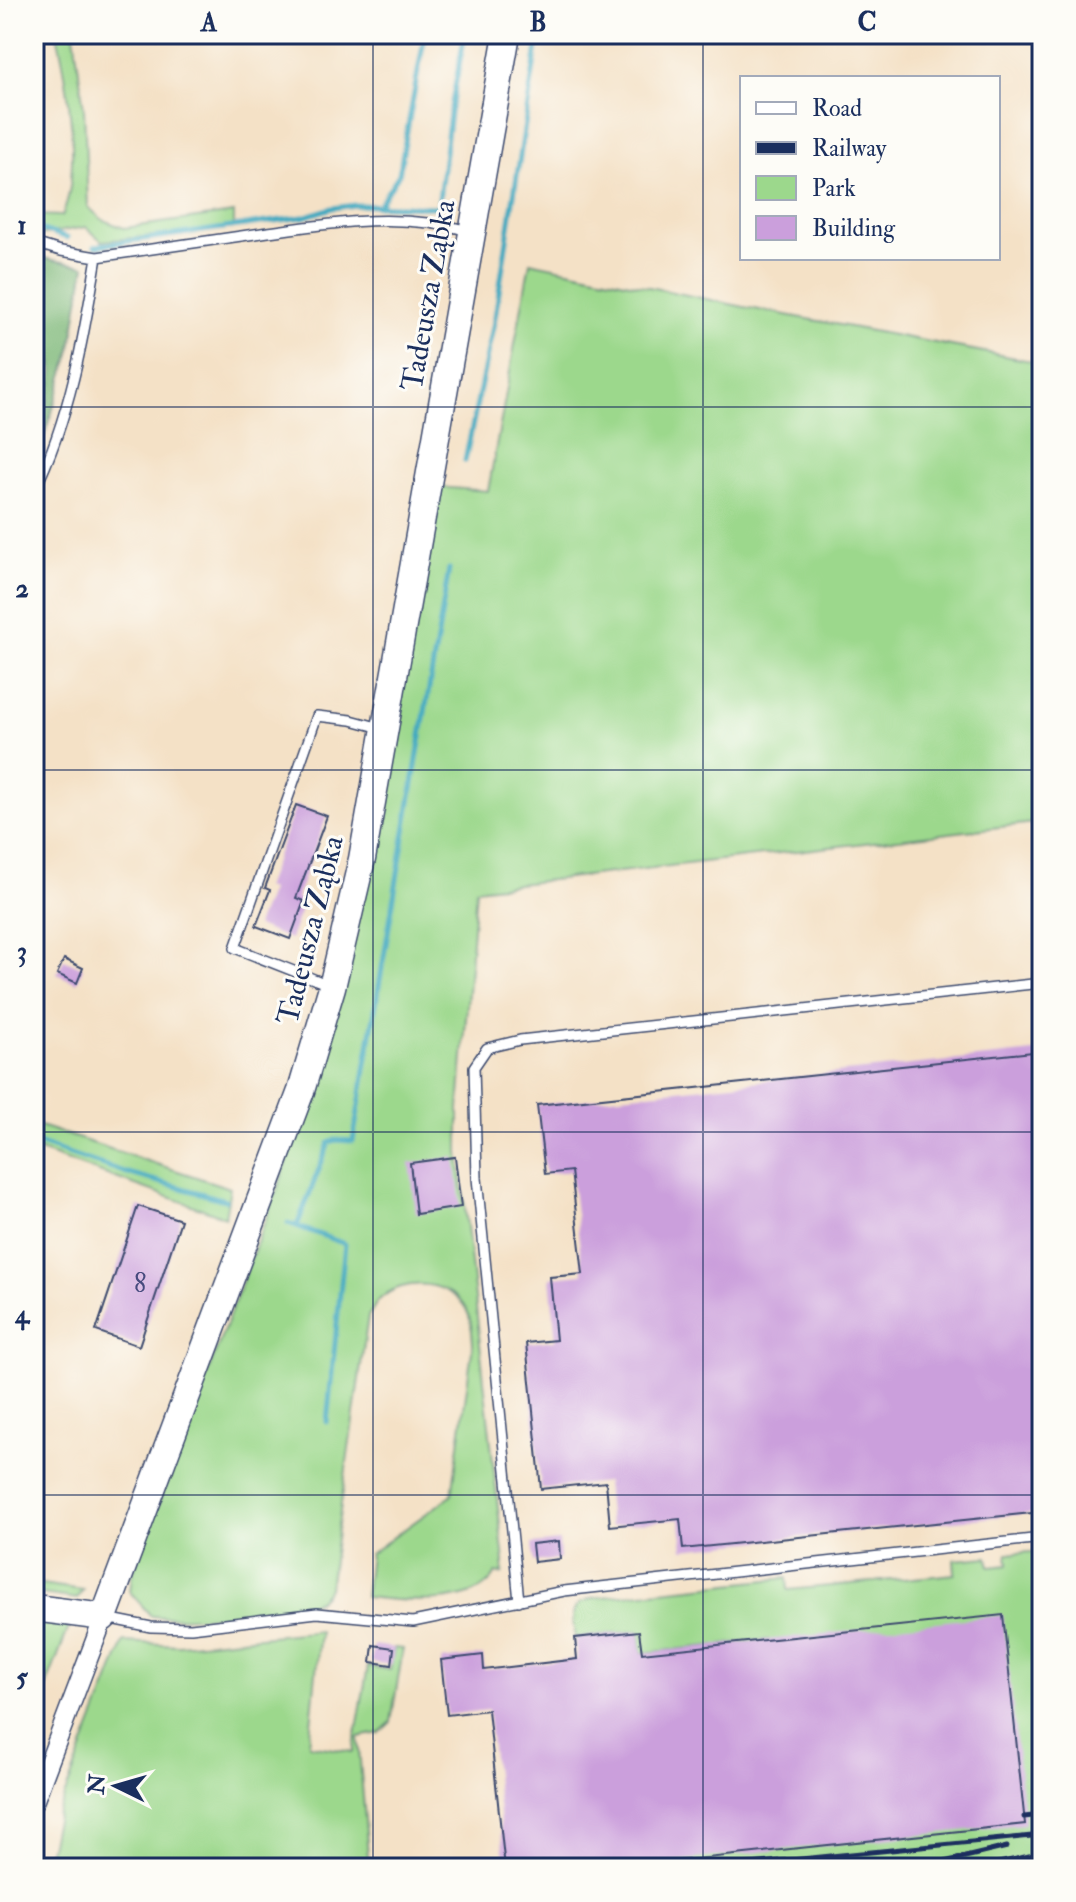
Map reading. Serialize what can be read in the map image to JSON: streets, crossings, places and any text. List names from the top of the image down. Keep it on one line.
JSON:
{"streets":{"street":["Tadeusza Ząbka"]},"house_numbers":["8"],"legend":["Road","Railway","Park","Building"],"north":"left","grid":{"columns":["A","B","C"],"rows":["1","2","3","4","5"]}}
